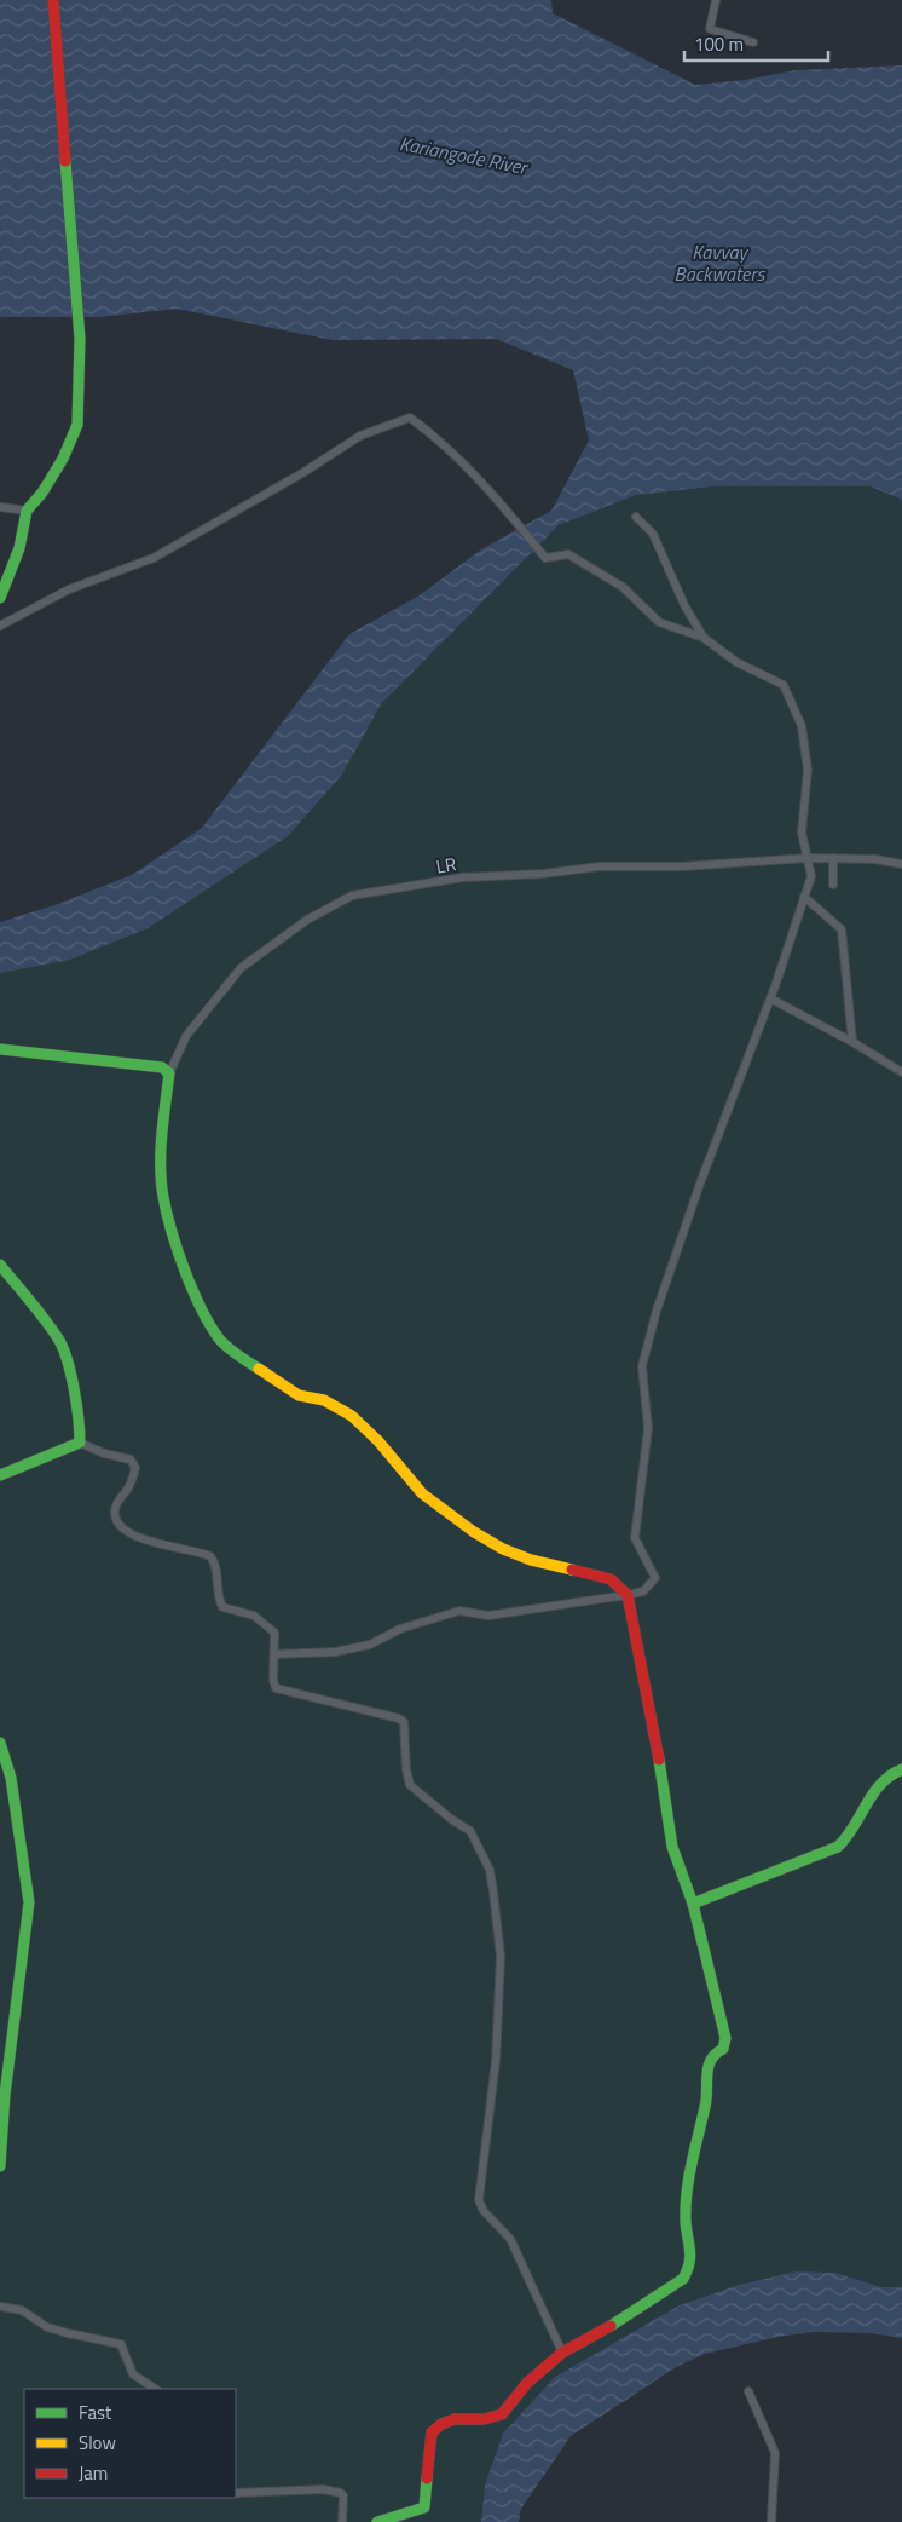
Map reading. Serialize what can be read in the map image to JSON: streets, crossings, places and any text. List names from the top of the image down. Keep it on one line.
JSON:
{"streets":{"street":["LR"]},"water":["Kariangode River","Kavvay Backwaters"],"legend":["Fast","Slow","Jam"],"scale_bar":"100 m"}
